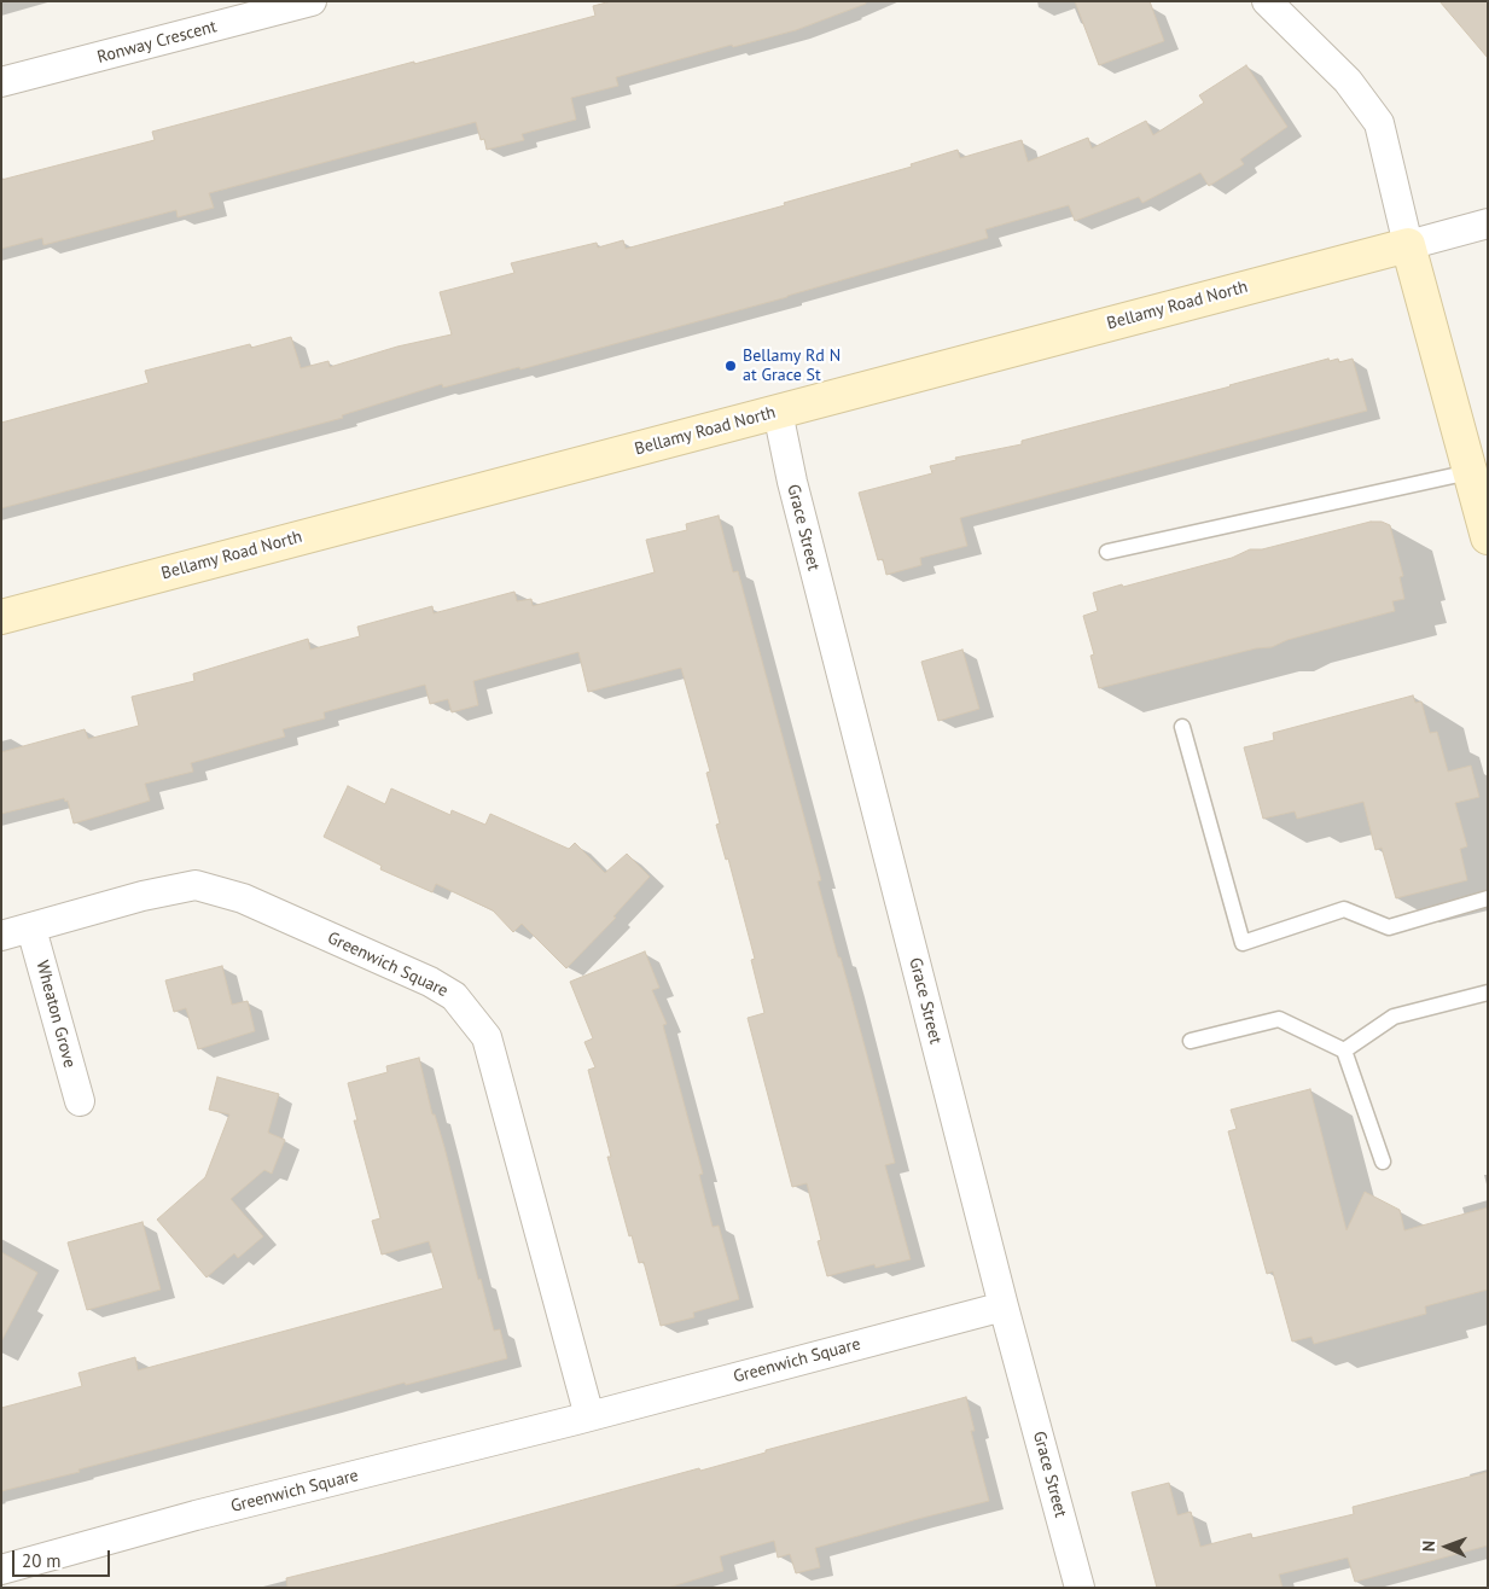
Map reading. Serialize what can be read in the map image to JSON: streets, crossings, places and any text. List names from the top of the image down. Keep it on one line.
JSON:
{"streets":{"street":["Ronway Crescent","Bellamy Road North","Grace Street","Greenwich Square","Wheaton Grove"]},"crossings":[["Bellamy Road North","Grace Street"],["Grace Street","Greenwich Square"],["Greenwich Square","Wheaton Grove"]],"places":["Bellamy Rd N at Grace St"],"scale_bar":"20 m","north":"left"}
